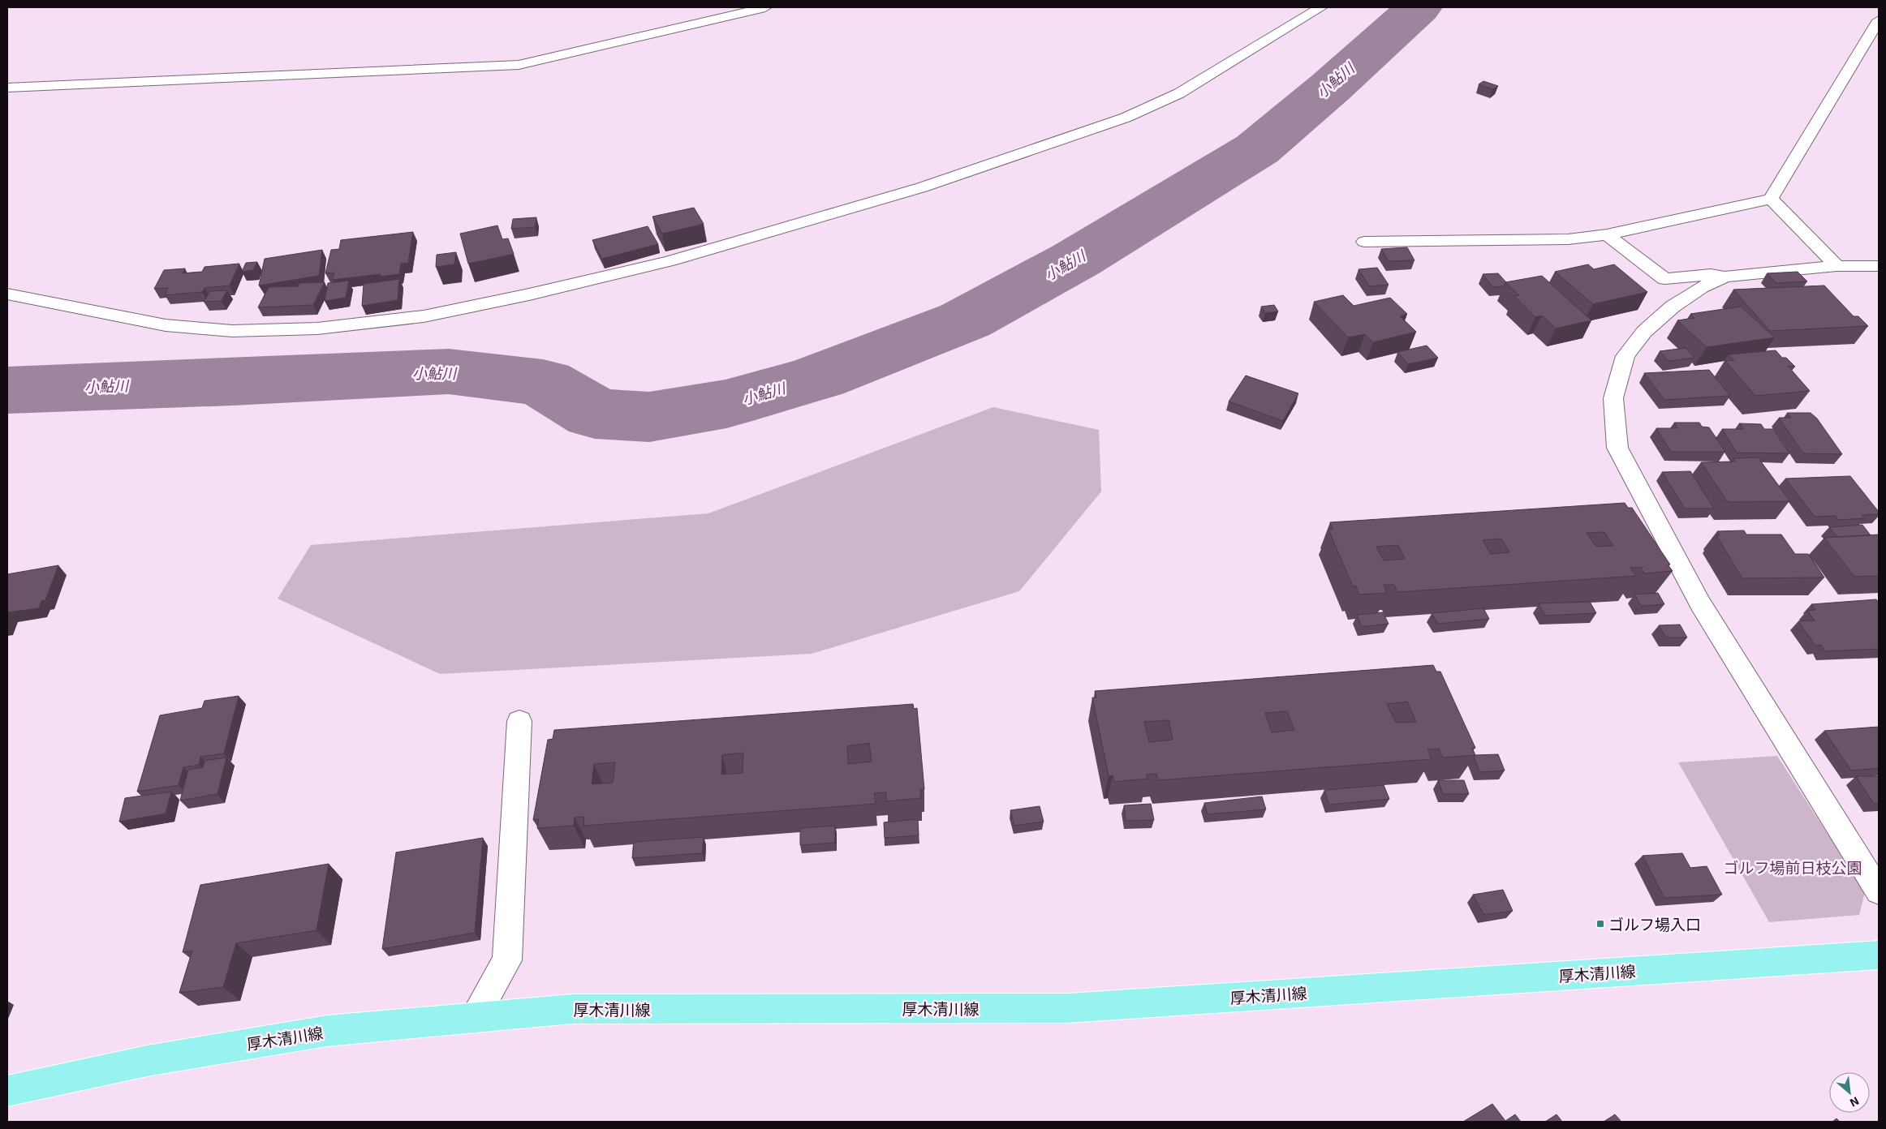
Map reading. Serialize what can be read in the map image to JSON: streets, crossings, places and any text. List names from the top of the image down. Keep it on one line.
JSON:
{"streets":{"main road":["厚木清川線"]},"water":["小鮎川"],"parks":["ゴルフ場前日枝公園"],"places":{"transit":["ゴルフ場入口"]},"north":"bottom right"}
